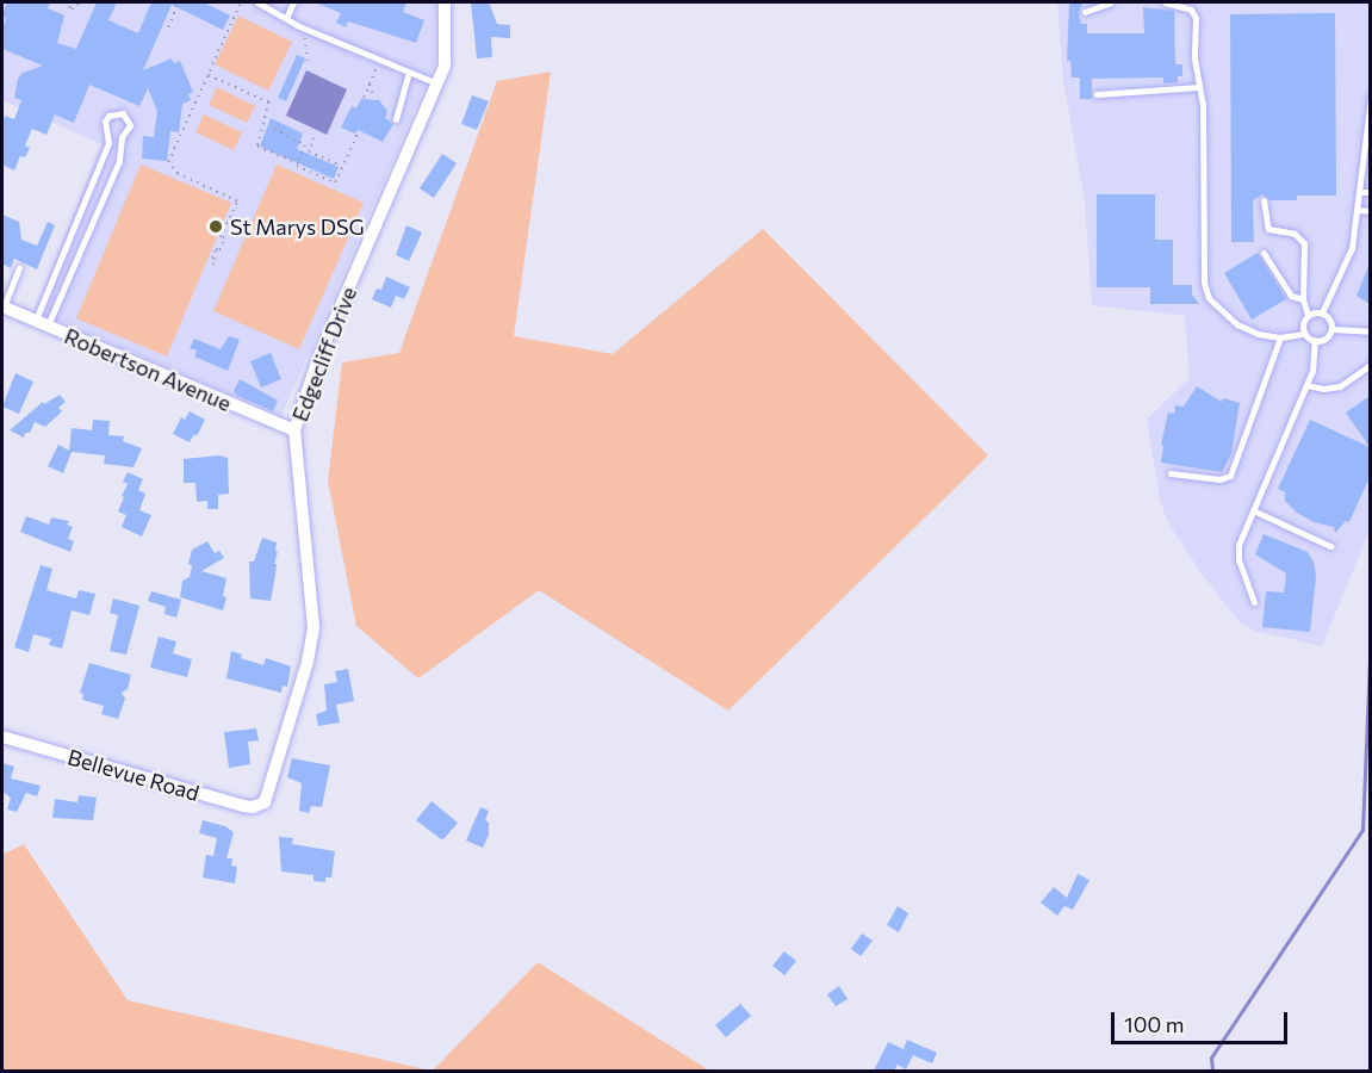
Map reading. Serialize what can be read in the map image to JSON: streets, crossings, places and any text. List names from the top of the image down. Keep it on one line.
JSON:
{"streets":{"street":["Edgecliff Drive","Robertson Avenue","Bellevue Road"]},"crossings":[["Edgecliff Drive","Robertson Avenue"],["Edgecliff Drive","Bellevue Road"]],"places":["St Marys DSG"],"scale_bar":"100 m"}
